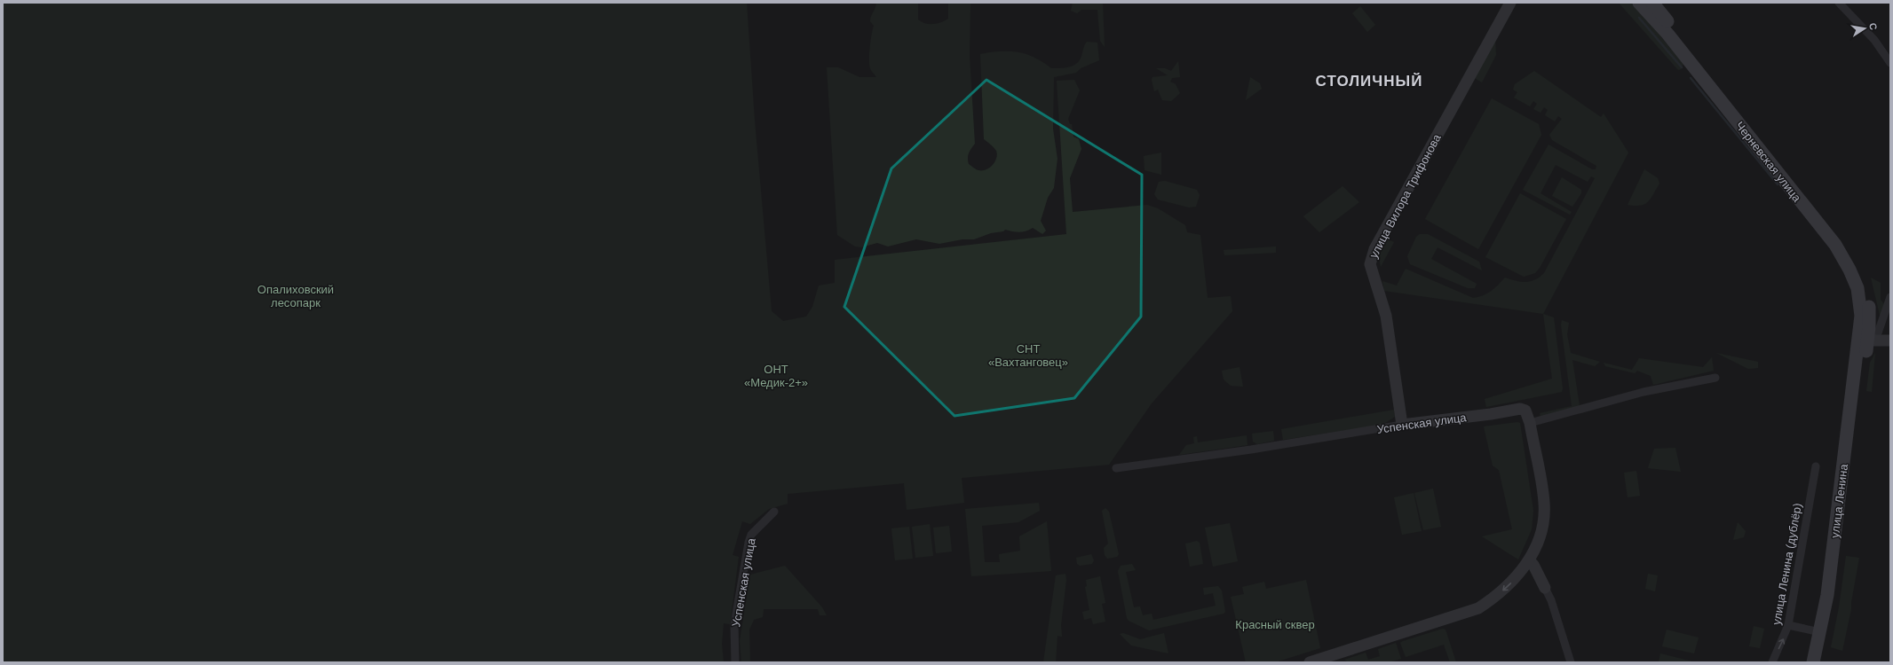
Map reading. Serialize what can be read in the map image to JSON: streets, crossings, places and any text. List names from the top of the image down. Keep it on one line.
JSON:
{"streets":{"main road":["Черневская улица","улица Ленина"],"street":["улица Вилора Трифонова","Успенская улица","улица Ленина (дублёр)"]},"crossings":[["Черневская улица","улица Ленина"],["улица Вилора Трифонова","Успенская улица"]],"districts":["СТОЛИЧНЫЙ"],"parks":["Опалиховский лесопарк","СНТ «Вахтанговец»","ОНТ «Медик-2+»","Красный сквер"],"north":"right"}
